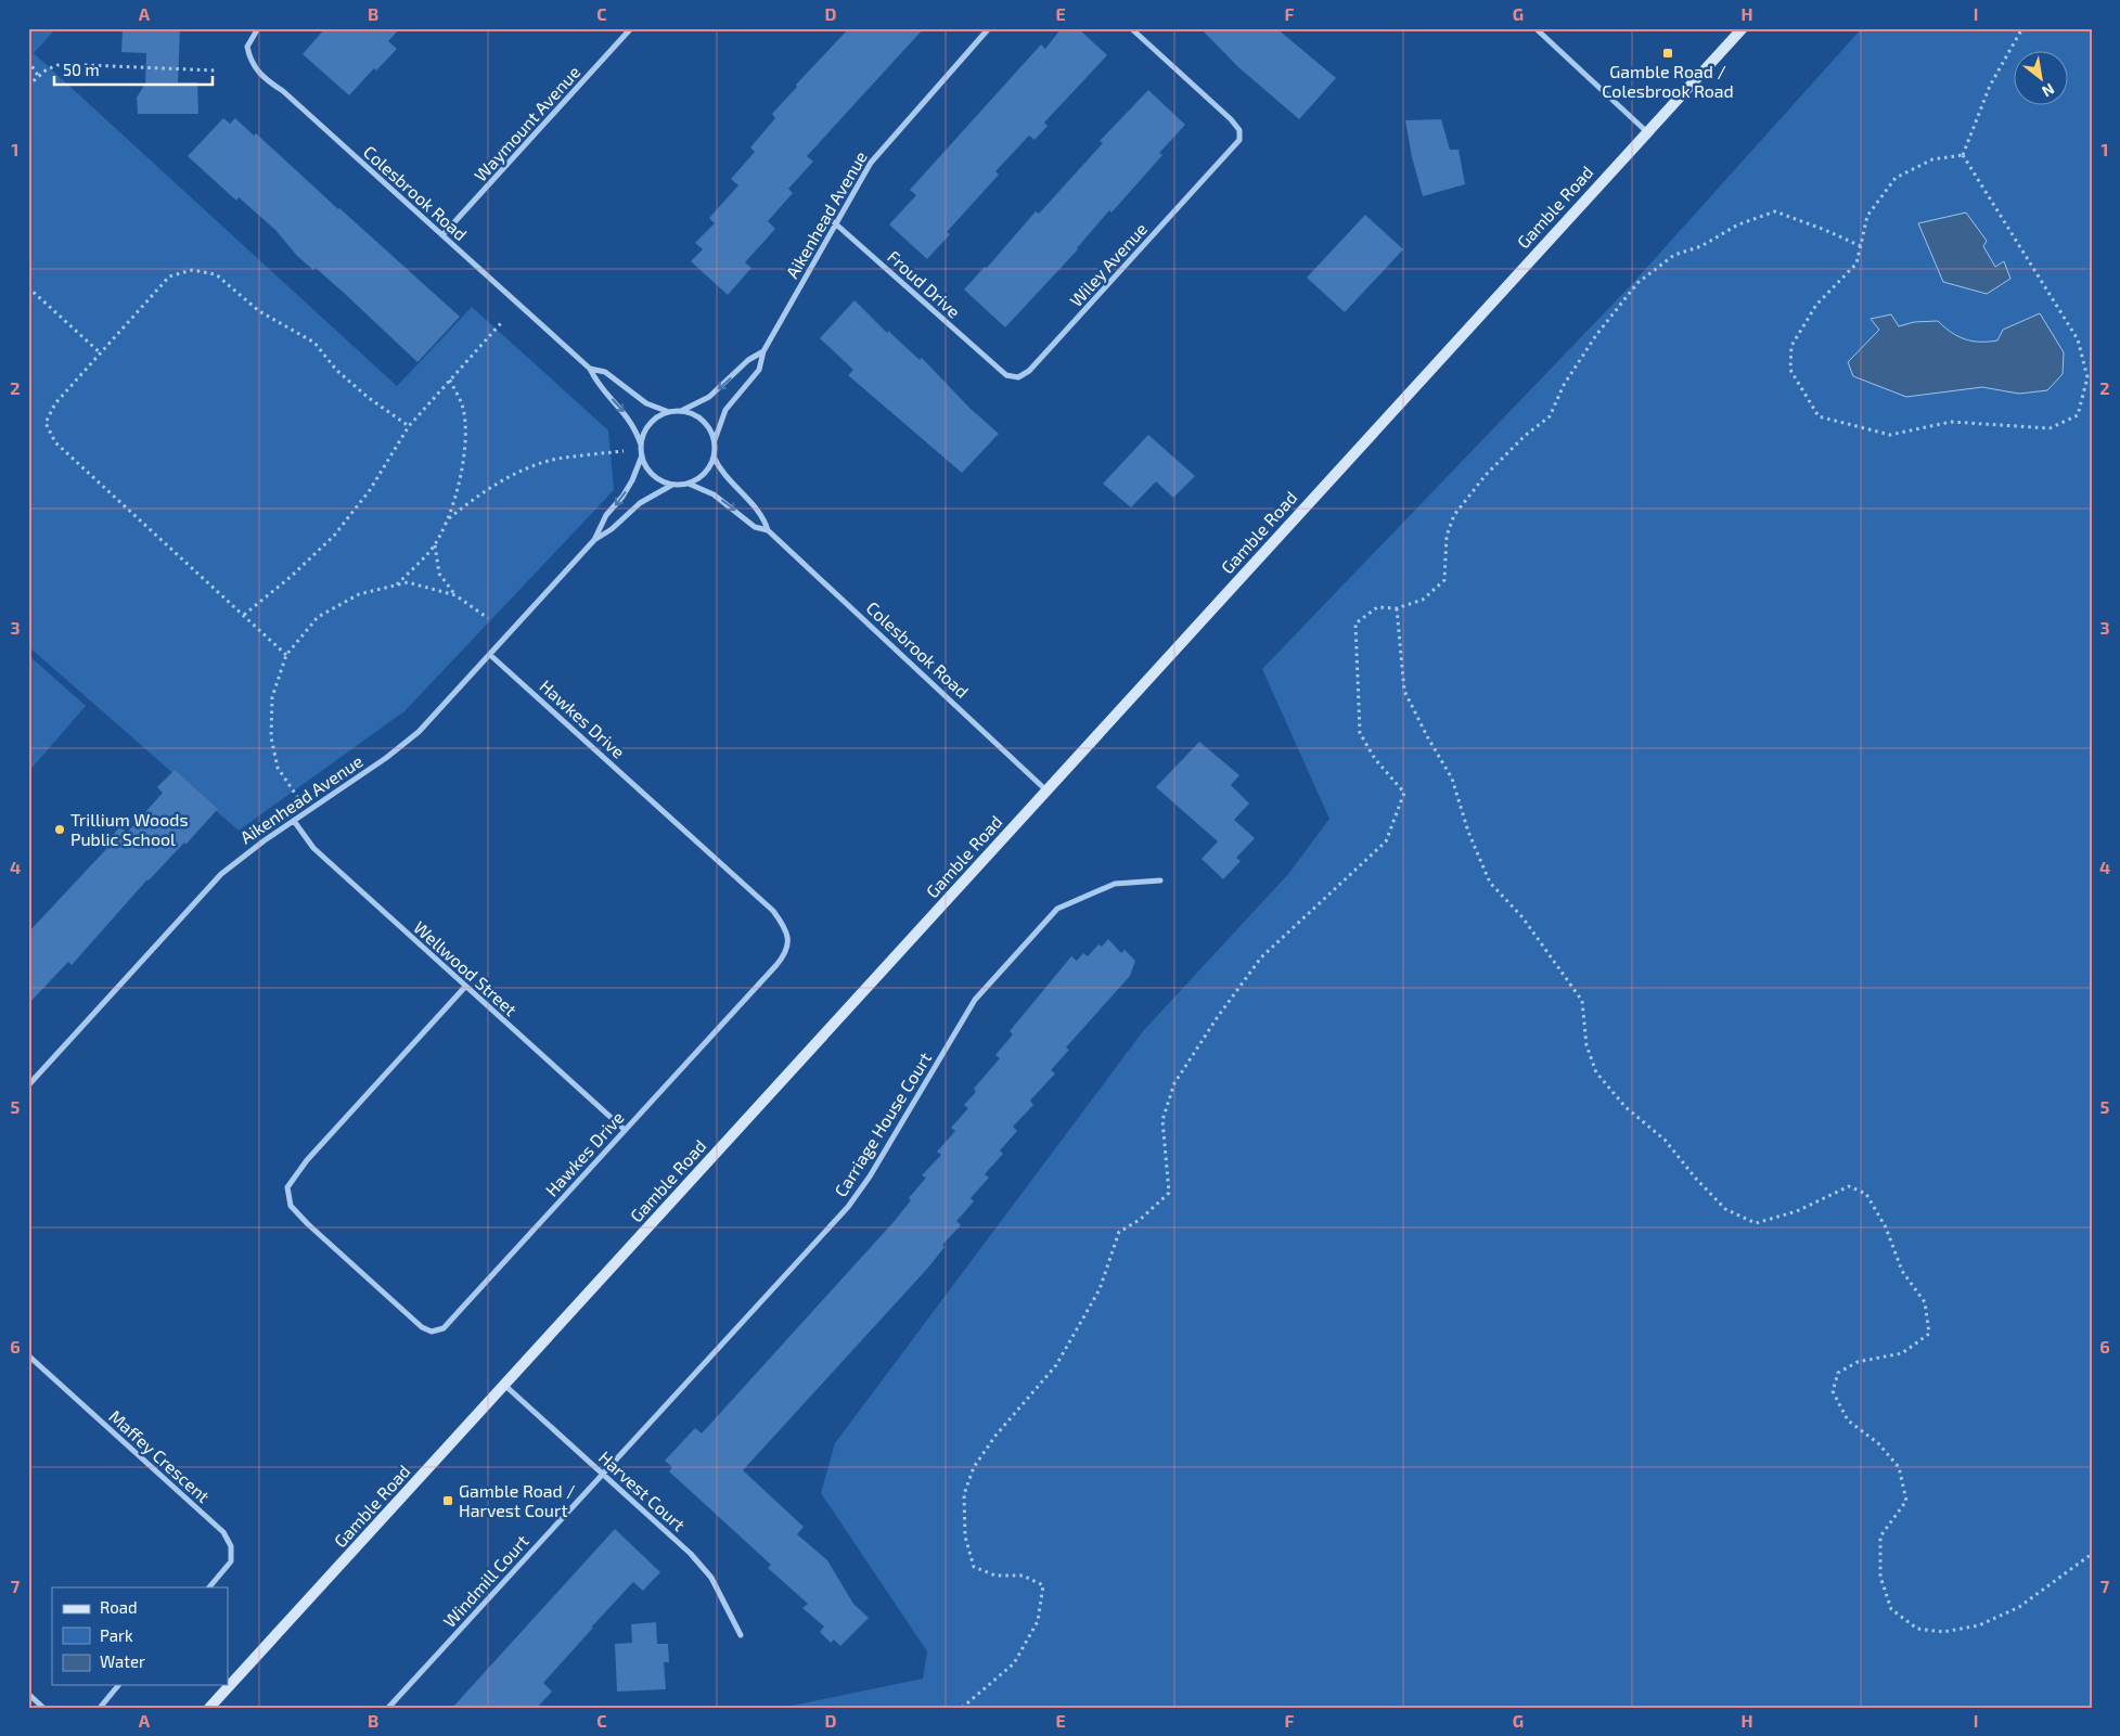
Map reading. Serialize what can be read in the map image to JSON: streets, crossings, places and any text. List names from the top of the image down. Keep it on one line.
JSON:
{"streets":{"main road":["Gamble Road"],"street":["Waymount Avenue","Colesbrook Road","Aikenhead Avenue","Wiley Avenue","Froud Drive","Hawkes Drive","Wellwood Street","Carriage House Court","Maffey Crescent","Harvest Court","Windmill Court"]},"crossings":[["Waymount Avenue","Colesbrook Road"],["Colesbrook Road","Gamble Road"],["Colesbrook Road","Aikenhead Avenue"],["Gamble Road","Harvest Court"],["Aikenhead Avenue","Froud Drive"],["Aikenhead Avenue","Hawkes Drive"],["Aikenhead Avenue","Wellwood Street"],["Wiley Avenue","Froud Drive"],["Hawkes Drive","Wellwood Street"],["Carriage House Court","Harvest Court"],["Carriage House Court","Windmill Court"],["Harvest Court","Windmill Court"]],"places":{"transit":["Gamble Road / Colesbrook Road","Gamble Road / Harvest Court"],"other":["Trillium Woods Public School"]},"legend":["Road","Park","Water"],"scale_bar":"50 m","north":"bottom right","grid":{"columns":["A","B","C","D","E","F","G","H","I"],"rows":["1","2","3","4","5","6","7"]}}
